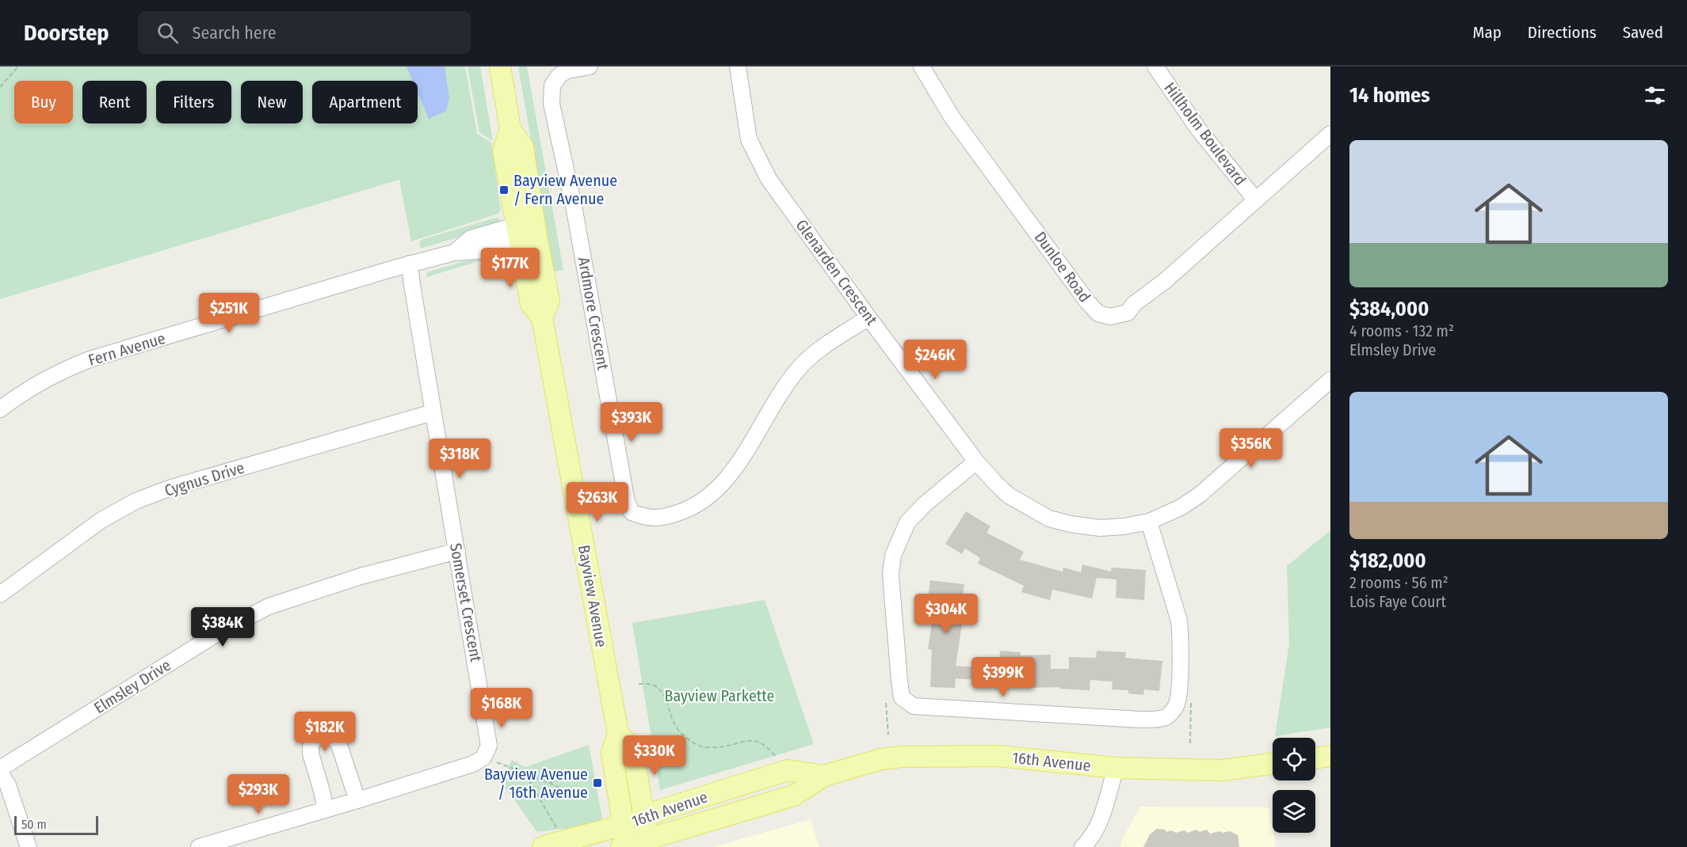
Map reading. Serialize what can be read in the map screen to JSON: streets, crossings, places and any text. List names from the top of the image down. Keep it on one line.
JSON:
{"streets":{"main road":["Bayview Avenue","16th Avenue"],"street":["Hillholm Boulevard","Dunloe Road","Glenarden Crescent","Ardmore Crescent","Fern Avenue","Cygnus Drive","Somerset Crescent","Elmsley Drive"]},"crossings":[["Hillholm Boulevard","Dunloe Road"],["Glenarden Crescent","Ardmore Crescent"],["Fern Avenue","Bayview Avenue"],["Fern Avenue","Somerset Crescent"],["Cygnus Drive","Somerset Crescent"],["Bayview Avenue","16th Avenue"],["Somerset Crescent","Elmsley Drive"]],"parks":["Bayview Parkette"],"places":{"transit":["Bayview Avenue / Fern Avenue","Bayview Avenue / 16th Avenue"]},"scale_bar":"50 m","page":{"header":"Doorstep","search":"Search here","nav":["Map","Directions","Saved"],"heading":"14 homes","chip":["Buy","Rent","Filters","New","Apartment"],"list":[{"name":"$384,000","note":"4 rooms · 132 m² · Elmsley Drive"},{"name":"$182,000","note":"2 rooms · 56 m² · Lois Faye Court"}],"price":["$177K","$251K","$246K","$393K","$356K","$318K","$263K","$304K","$384K","$399K","$168K","$182K","$330K","$293K"],"scale":"50 m"}}
